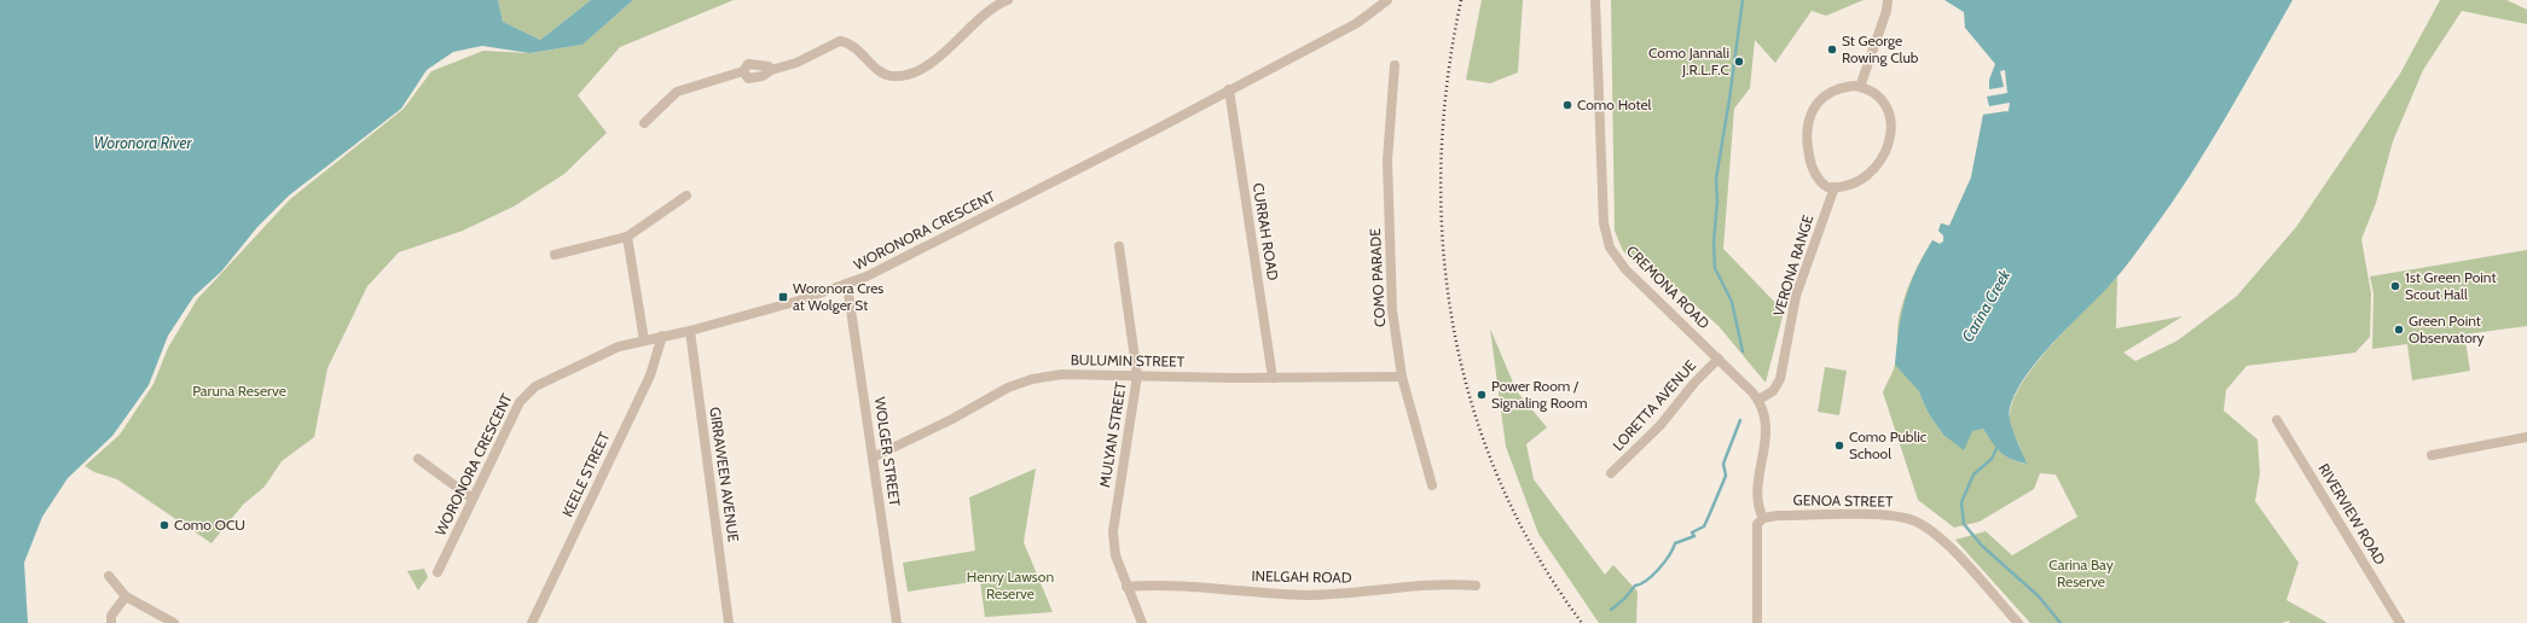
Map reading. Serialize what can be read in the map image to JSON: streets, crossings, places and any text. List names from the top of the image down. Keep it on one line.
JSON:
{"streets":{"street":["WORONORA CRESCENT","CURRAH ROAD","VERONA RANGE","COMO PARADE","CREMONA ROAD","BULUMIN STREET","LORETTA AVENUE","MULYAN STREET","WOLGER STREET","KEELE STREET","GIRRAWEEN AVENUE","GENOA STREET","RIVERVIEW ROAD","INELGAH ROAD"]},"crossings":[["WORONORA CRESCENT","CURRAH ROAD"],["WORONORA CRESCENT","WOLGER STREET"],["WORONORA CRESCENT","KEELE STREET"],["WORONORA CRESCENT","GIRRAWEEN AVENUE"],["CURRAH ROAD","BULUMIN STREET"],["VERONA RANGE","CREMONA ROAD"],["COMO PARADE","BULUMIN STREET"],["CREMONA ROAD","LORETTA AVENUE"],["BULUMIN STREET","MULYAN STREET"],["BULUMIN STREET","WOLGER STREET"],["MULYAN STREET","INELGAH ROAD"]],"water":["Woronora River","Carina Creek"],"parks":["Paruna Reserve","Carina Bay Reserve","Henry Lawson Reserve"],"places":{"other":["St George Rowing Club","Como Jannali J.R.L.F.C","Como Hotel","1st Green Point Scout Hall","Green Point Observatory","Power Room / Signaling Room","Como Public School","Como OCU"],"transit":["Woronora Cres at Wolger St"]}}
